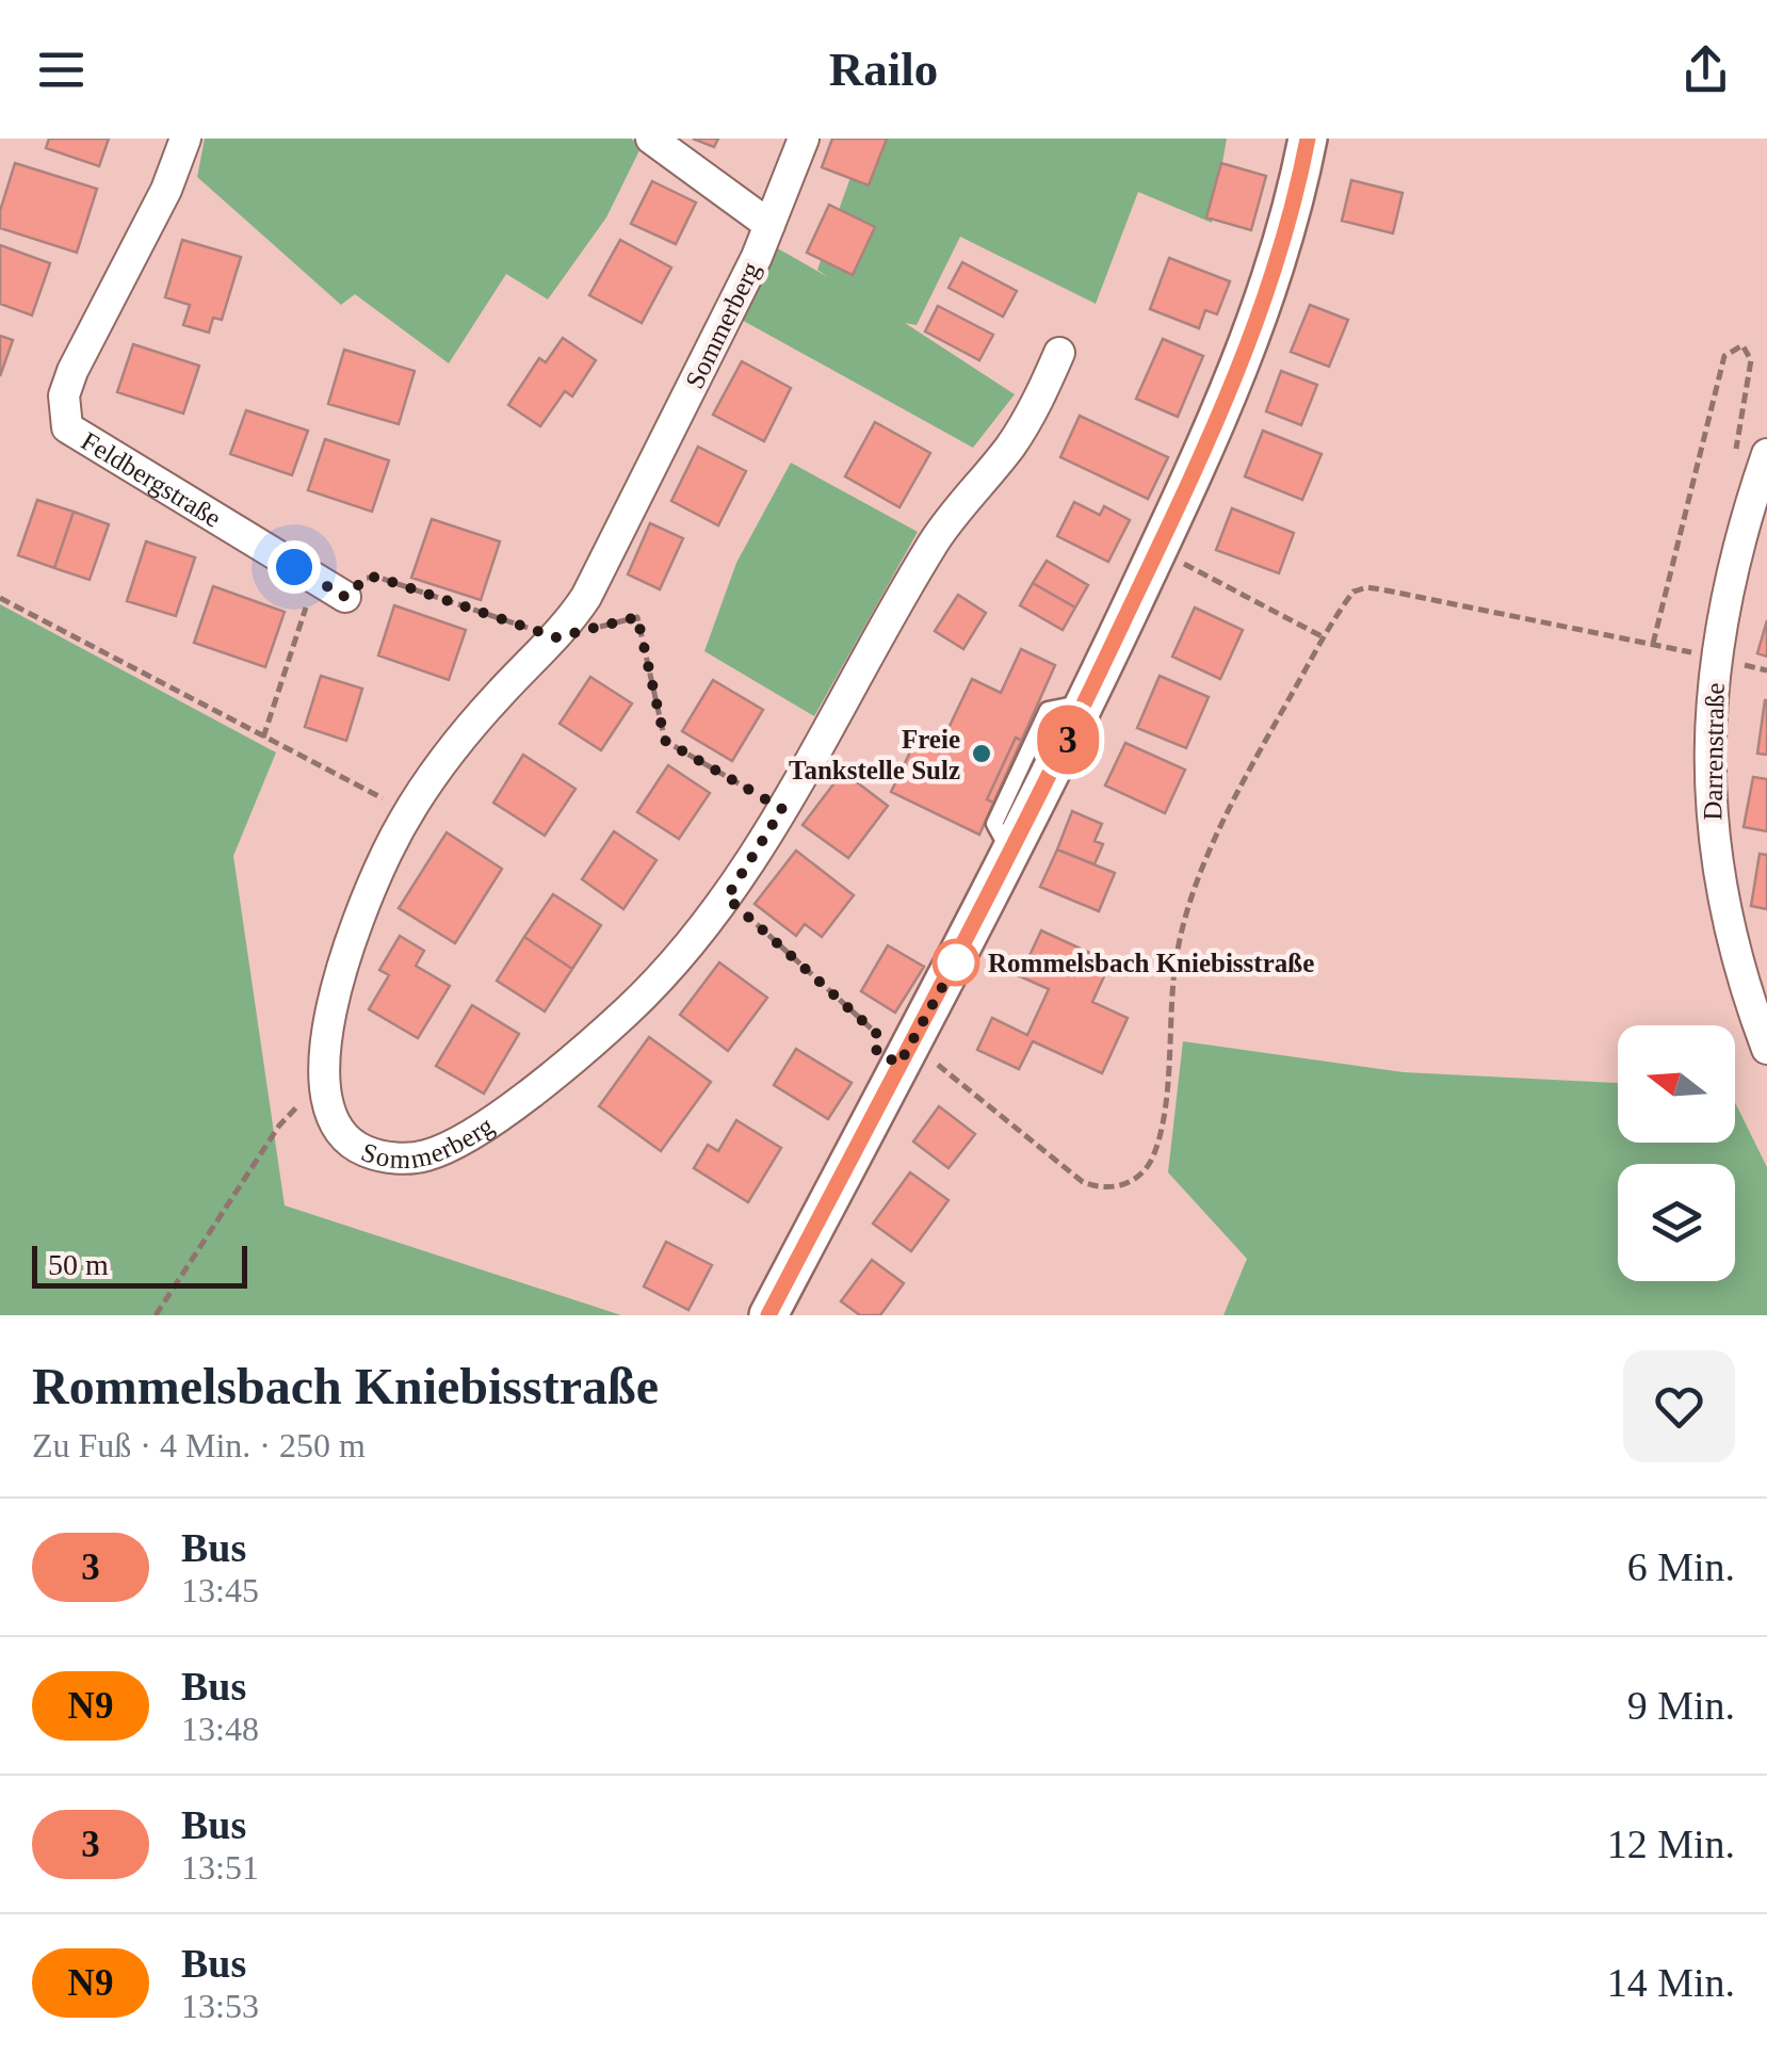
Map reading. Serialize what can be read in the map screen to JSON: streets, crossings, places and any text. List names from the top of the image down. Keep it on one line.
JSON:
{"streets":{"street":["Sommerberg","Feldbergstraße","Darrenstraße"]},"places":["Freie Tankstelle Sulz","Rommelsbach Kniebisstraße"],"lines":["bus line 3"],"scale_bar":"50 m","north":"left","page":{"header":"Railo","on_map":"3","scale":"50 m","heading":["Rommelsbach Kniebisstraße","Zu Fuß · 4 Min. · 250 m"],"list":[{"mark":"3","name":"Bus","note":"13:45","value":"6 Min."},{"mark":"N9","name":"Bus","note":"13:48","value":"9 Min."},{"mark":"3","name":"Bus","note":"13:51","value":"12 Min."},{"mark":"N9","name":"Bus","note":"13:53","value":"14 Min."}]}}
